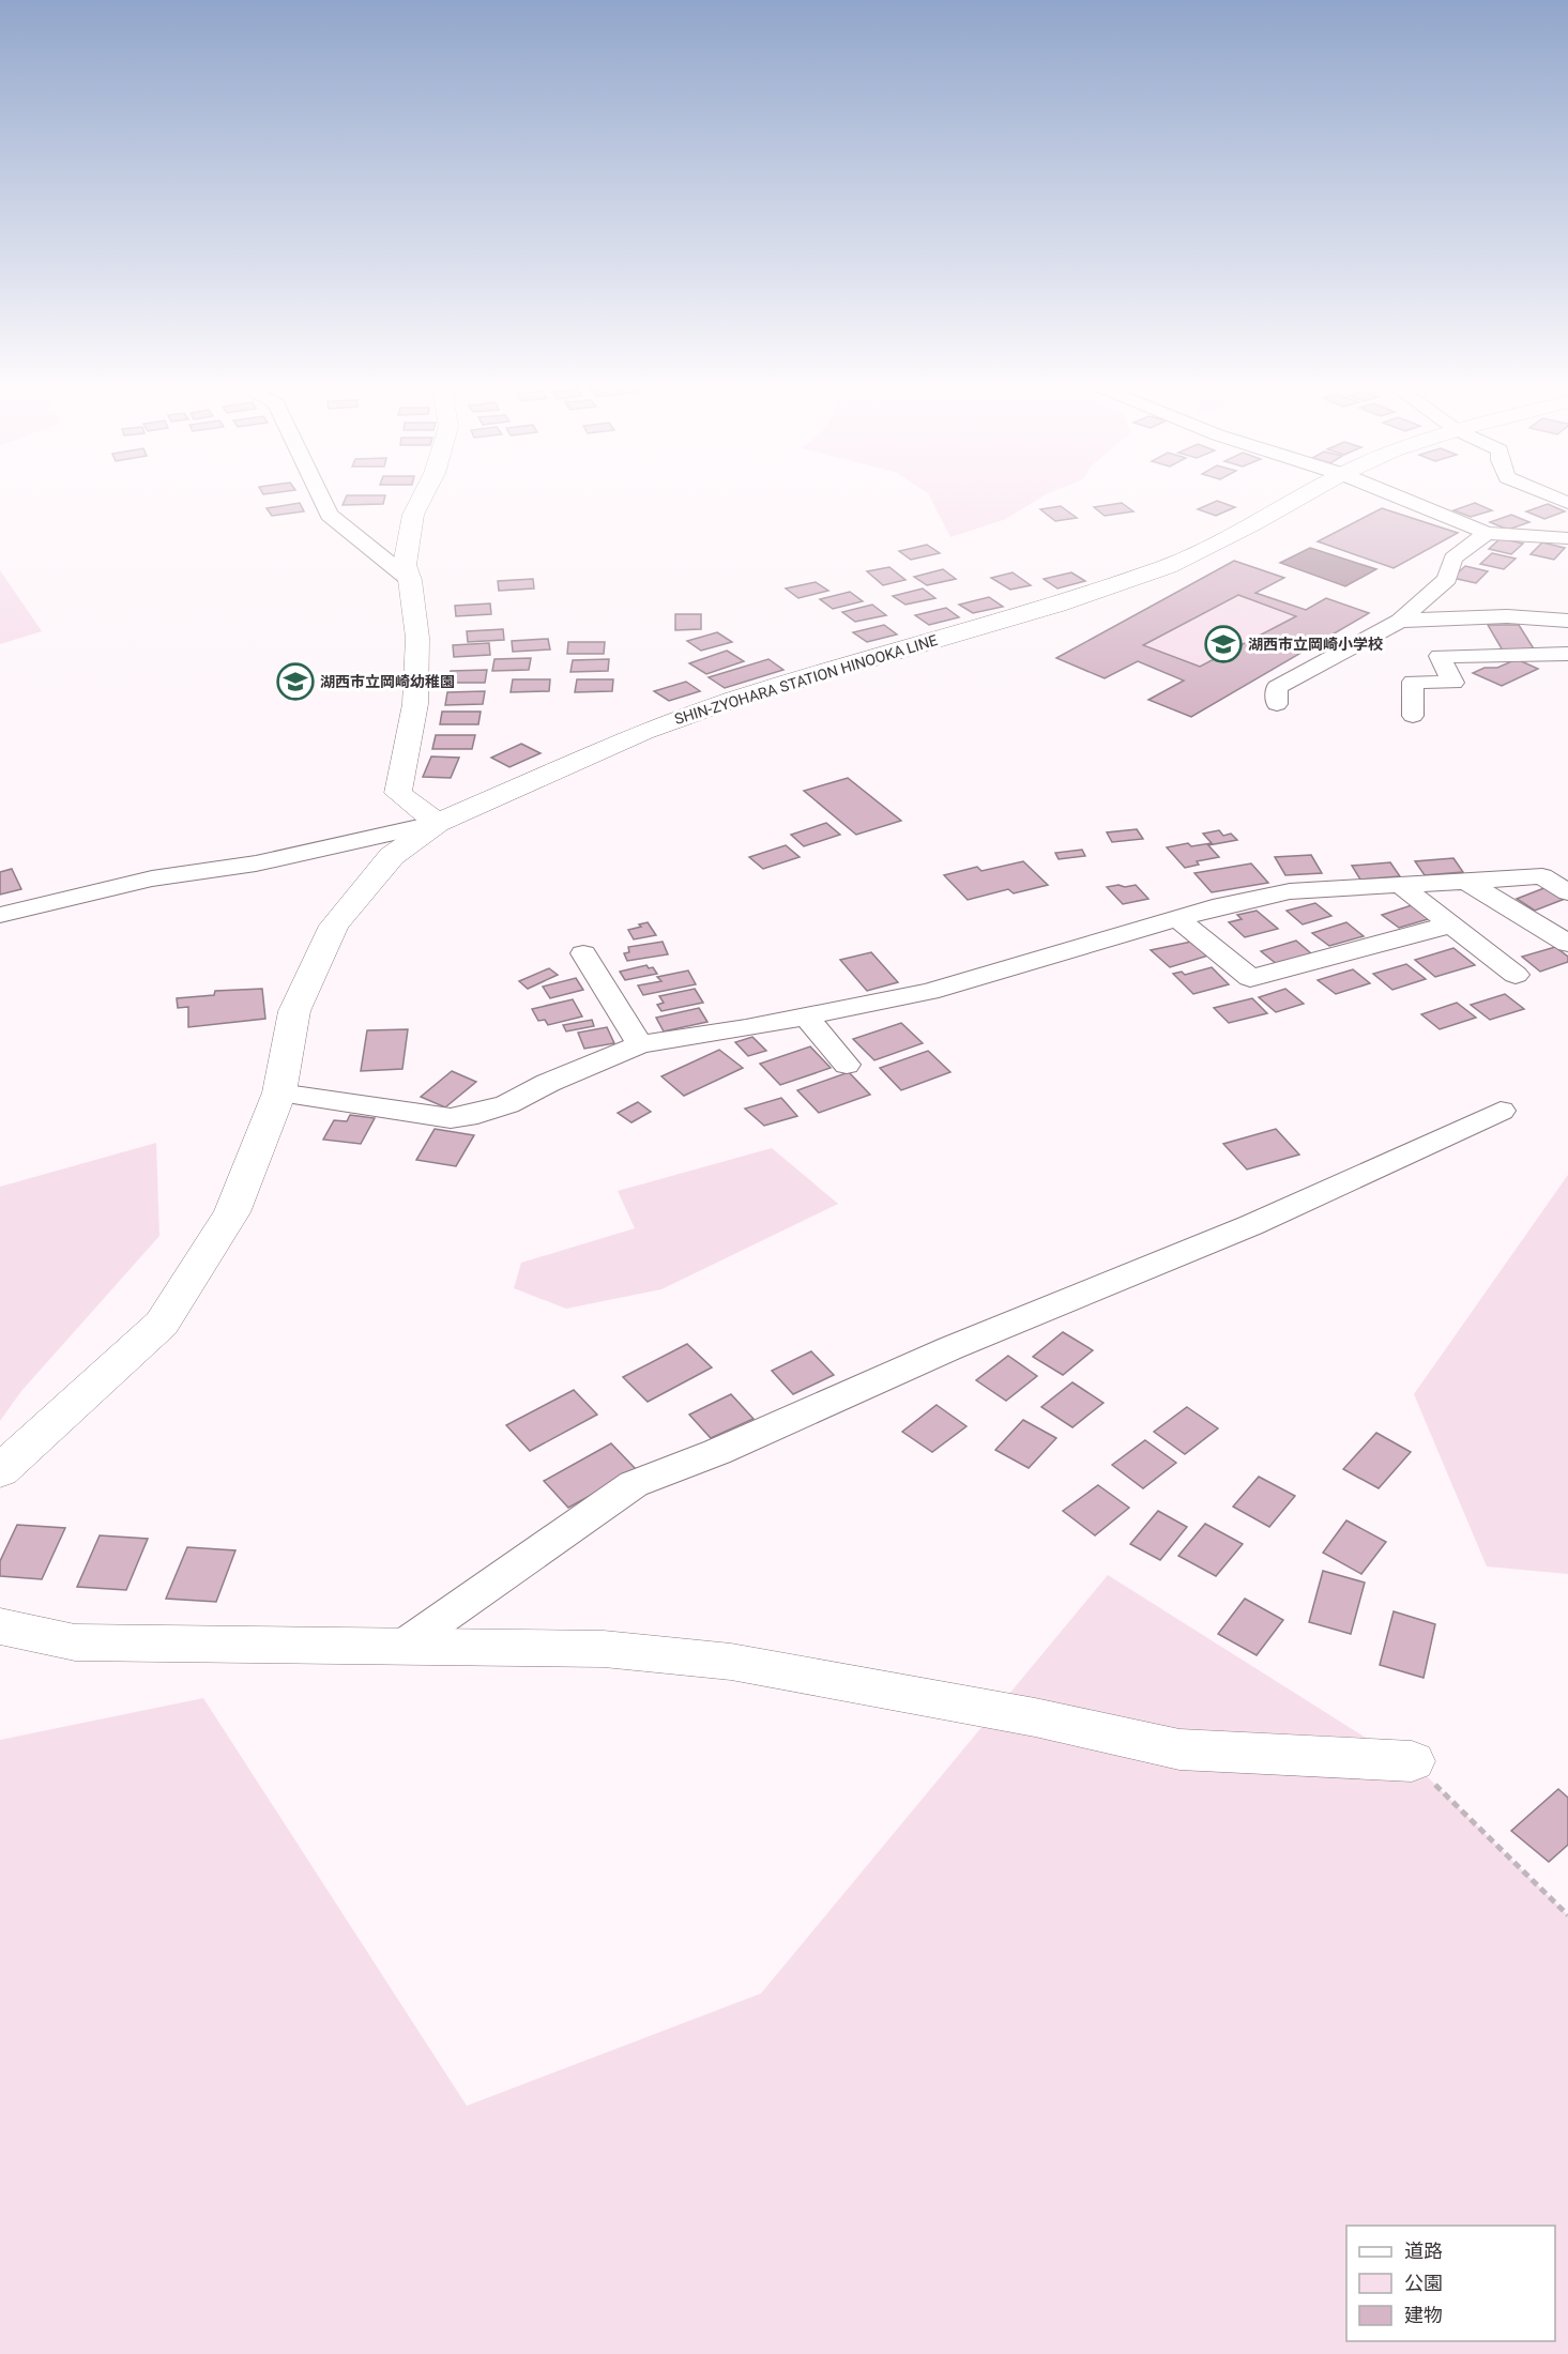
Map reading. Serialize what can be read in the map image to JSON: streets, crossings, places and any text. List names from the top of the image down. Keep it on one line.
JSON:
{"streets":{"main road":["SHIN-ZYOHARA STATION HINOOKA LINE"]},"places":{"school or university":["湖西市立岡崎小学校","湖西市立岡崎幼稚園"]},"legend":["道路","公園","建物"]}
